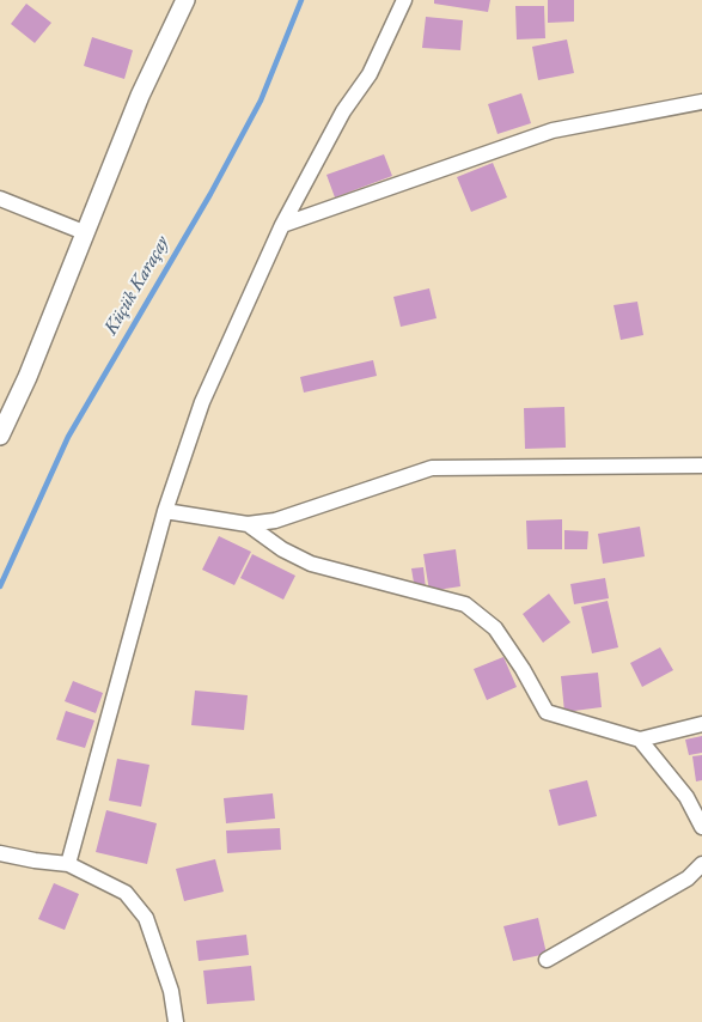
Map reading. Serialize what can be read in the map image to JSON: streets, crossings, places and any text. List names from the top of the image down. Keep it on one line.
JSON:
{"water":["Küçük Karaçay"]}
